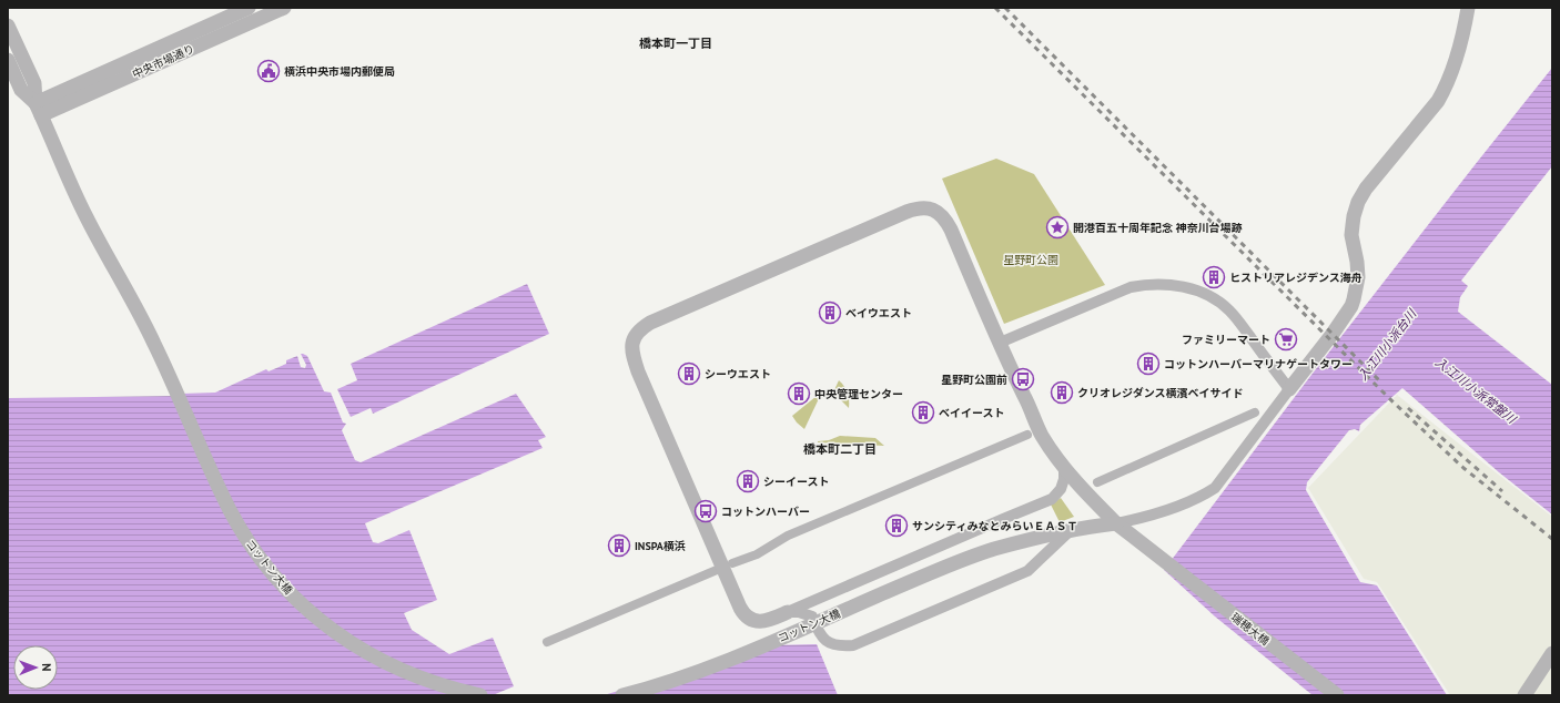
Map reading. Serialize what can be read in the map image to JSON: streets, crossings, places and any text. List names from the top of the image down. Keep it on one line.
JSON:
{"streets":{"street":["中央市場通り","コットン大橋","瑞穂大橋"]},"crossings":[["中央市場通り","コットン大橋"],["コットン大橋","瑞穂大橋"]],"districts":["橋本町一丁目","橋本町二丁目"],"water":["入江川小派台川","入江川小派常盤川"],"parks":["星野町公園"],"places":{"public building":["横浜中央市場内郵便局"],"place":["開港百五十周年記念 神奈川台場跡"],"building":["ヒストリアレジデンス海舟","ベイウエスト","コットンハーバーマリナゲートタワー","シーウエスト","クリオレジダンス横濱ベイサイド","中央管理センター","ベイイースト","シーイースト","サンシティみなとみらいＥＡＳＴ","INSPA横浜"],"supermarket":["ファミリーマート"],"bus stop":["星野町公園前","コットンハーバー"]},"north":"right"}
